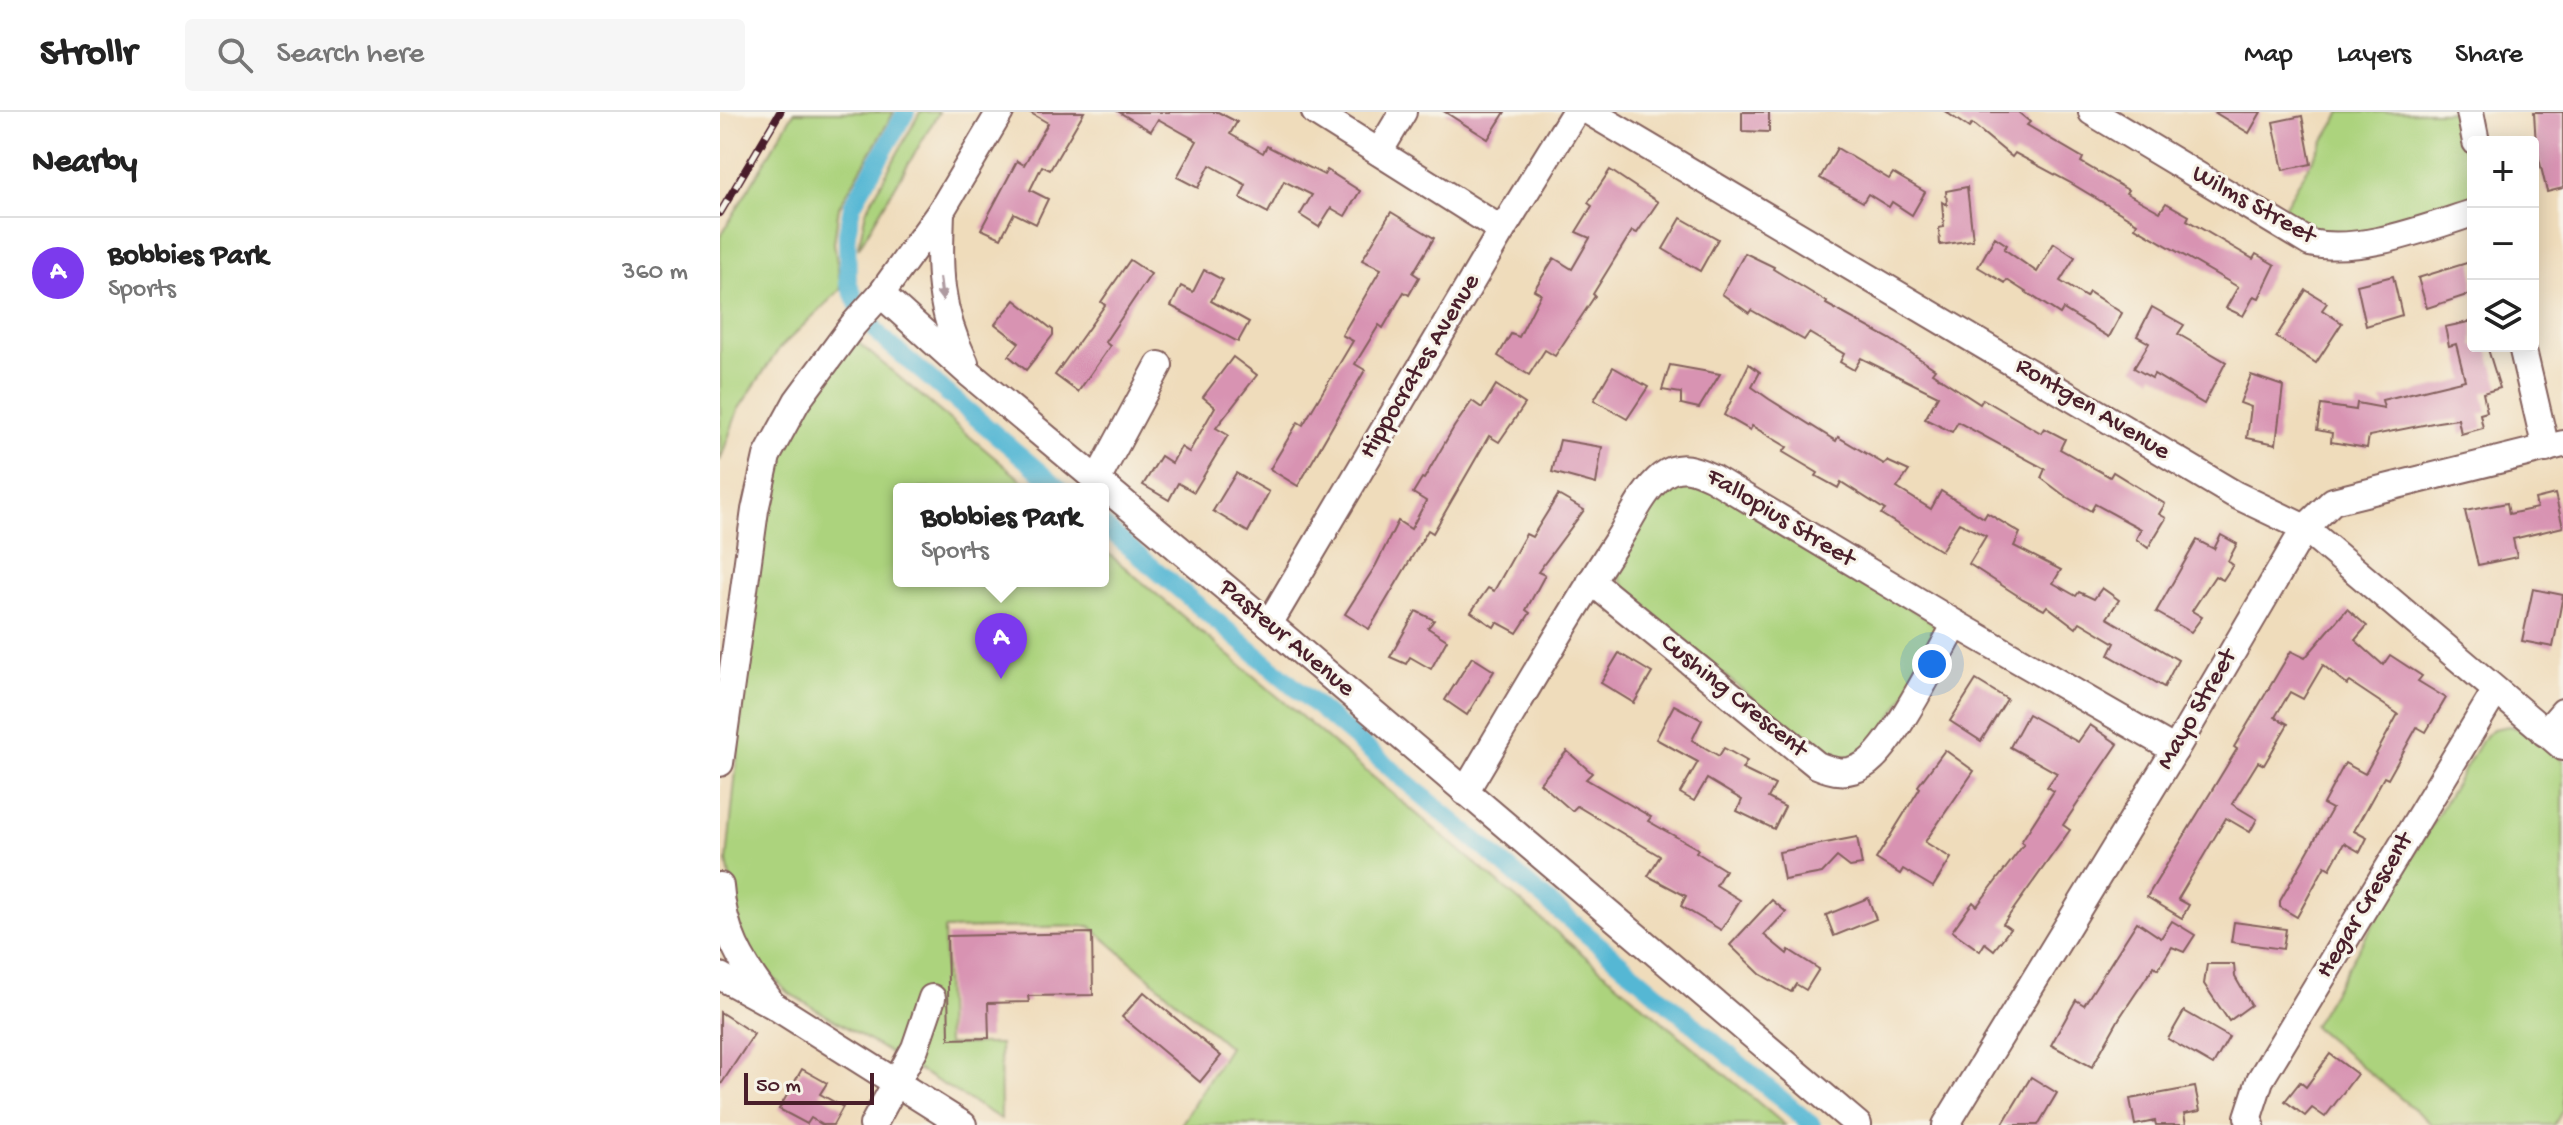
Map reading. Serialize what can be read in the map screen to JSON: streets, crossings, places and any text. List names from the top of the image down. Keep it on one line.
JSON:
{"streets":{"street":["Wilms Street","Hippocrates Avenue","Rontgen Avenue","Fallopius Street","Pasteur Avenue","Cushing Crescent","Mayo Street","Hegar Crescent"]},"crossings":[["Hippocrates Avenue","Pasteur Avenue"],["Rontgen Avenue","Mayo Street"],["Rontgen Avenue","Hegar Crescent"],["Fallopius Street","Pasteur Avenue"],["Fallopius Street","Cushing Crescent"],["Fallopius Street","Mayo Street"]],"scale_bar":"50 m","page":{"header":"Strollr","search":"Search here","nav":["Map","Layers","Share"],"heading":"Nearby","map_buttons":["+","−"],"list":[{"mark":"A","name":"Bobbies Park","note":"Sports","value":"360 m"}],"popup":["Bobbies Park","Sports"],"pins":"A","scale":"50 m"}}
